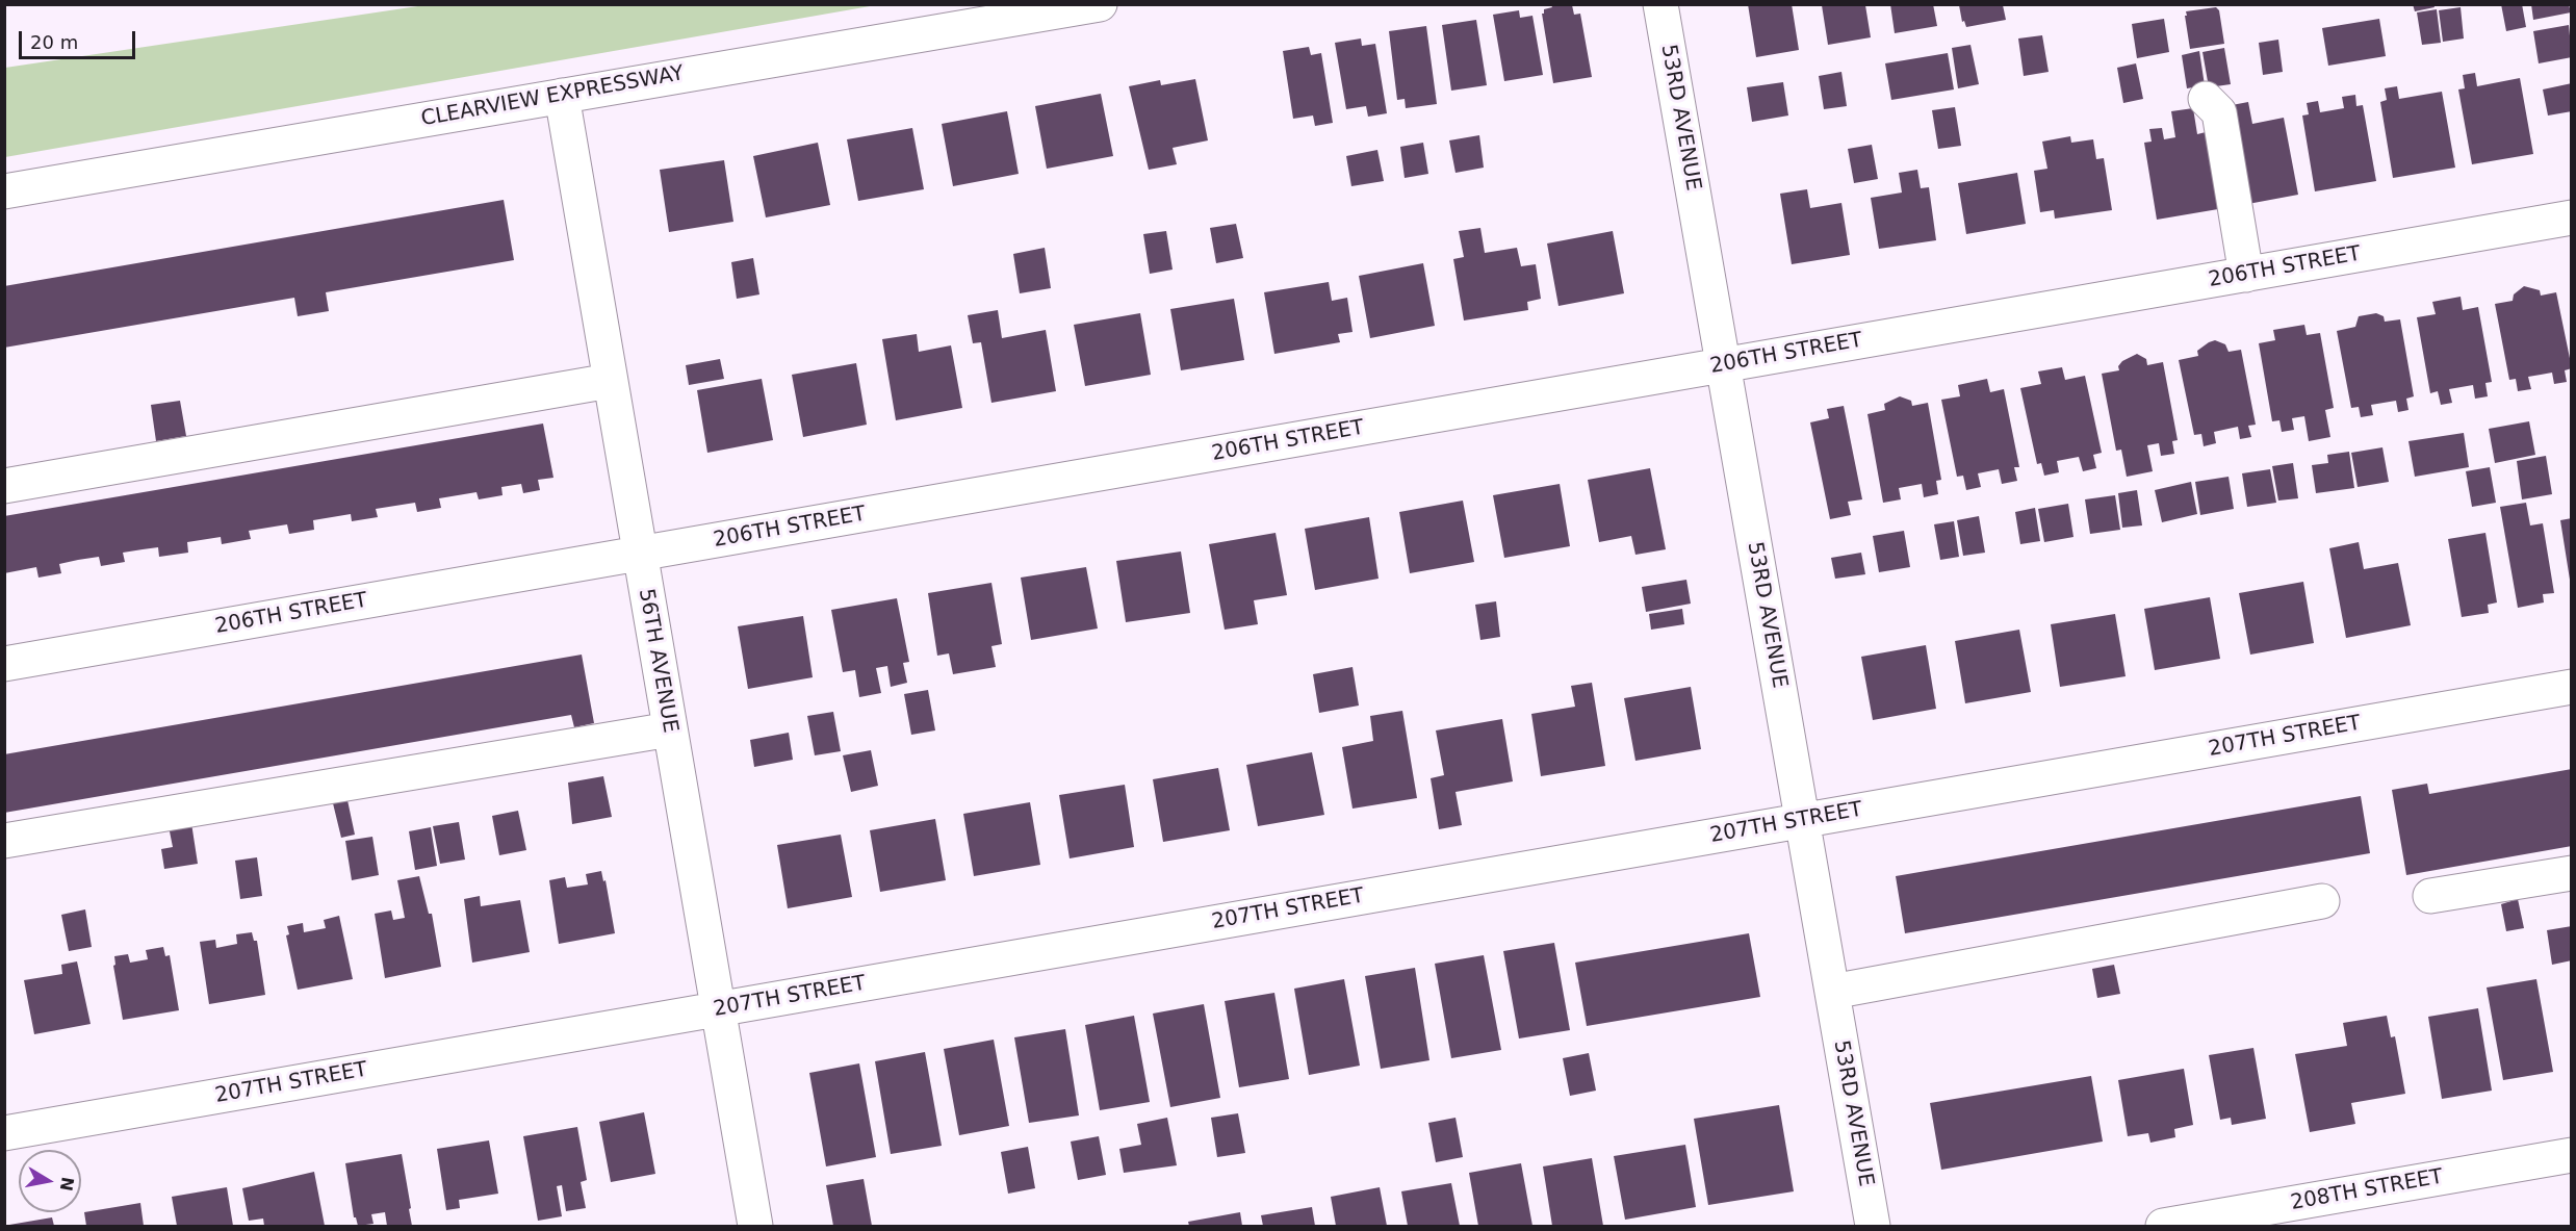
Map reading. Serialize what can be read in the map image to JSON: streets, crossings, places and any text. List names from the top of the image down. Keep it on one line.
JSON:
{"streets":{"street":["CLEARVIEW EXPRESSWAY","53RD AVENUE","206TH STREET","56TH AVENUE","207TH STREET","208TH STREET"]},"crossings":[["CLEARVIEW EXPRESSWAY","56TH AVENUE"],["53RD AVENUE","206TH STREET"],["53RD AVENUE","207TH STREET"],["206TH STREET","56TH AVENUE"],["56TH AVENUE","207TH STREET"]],"scale_bar":"20 m","north":"right"}
